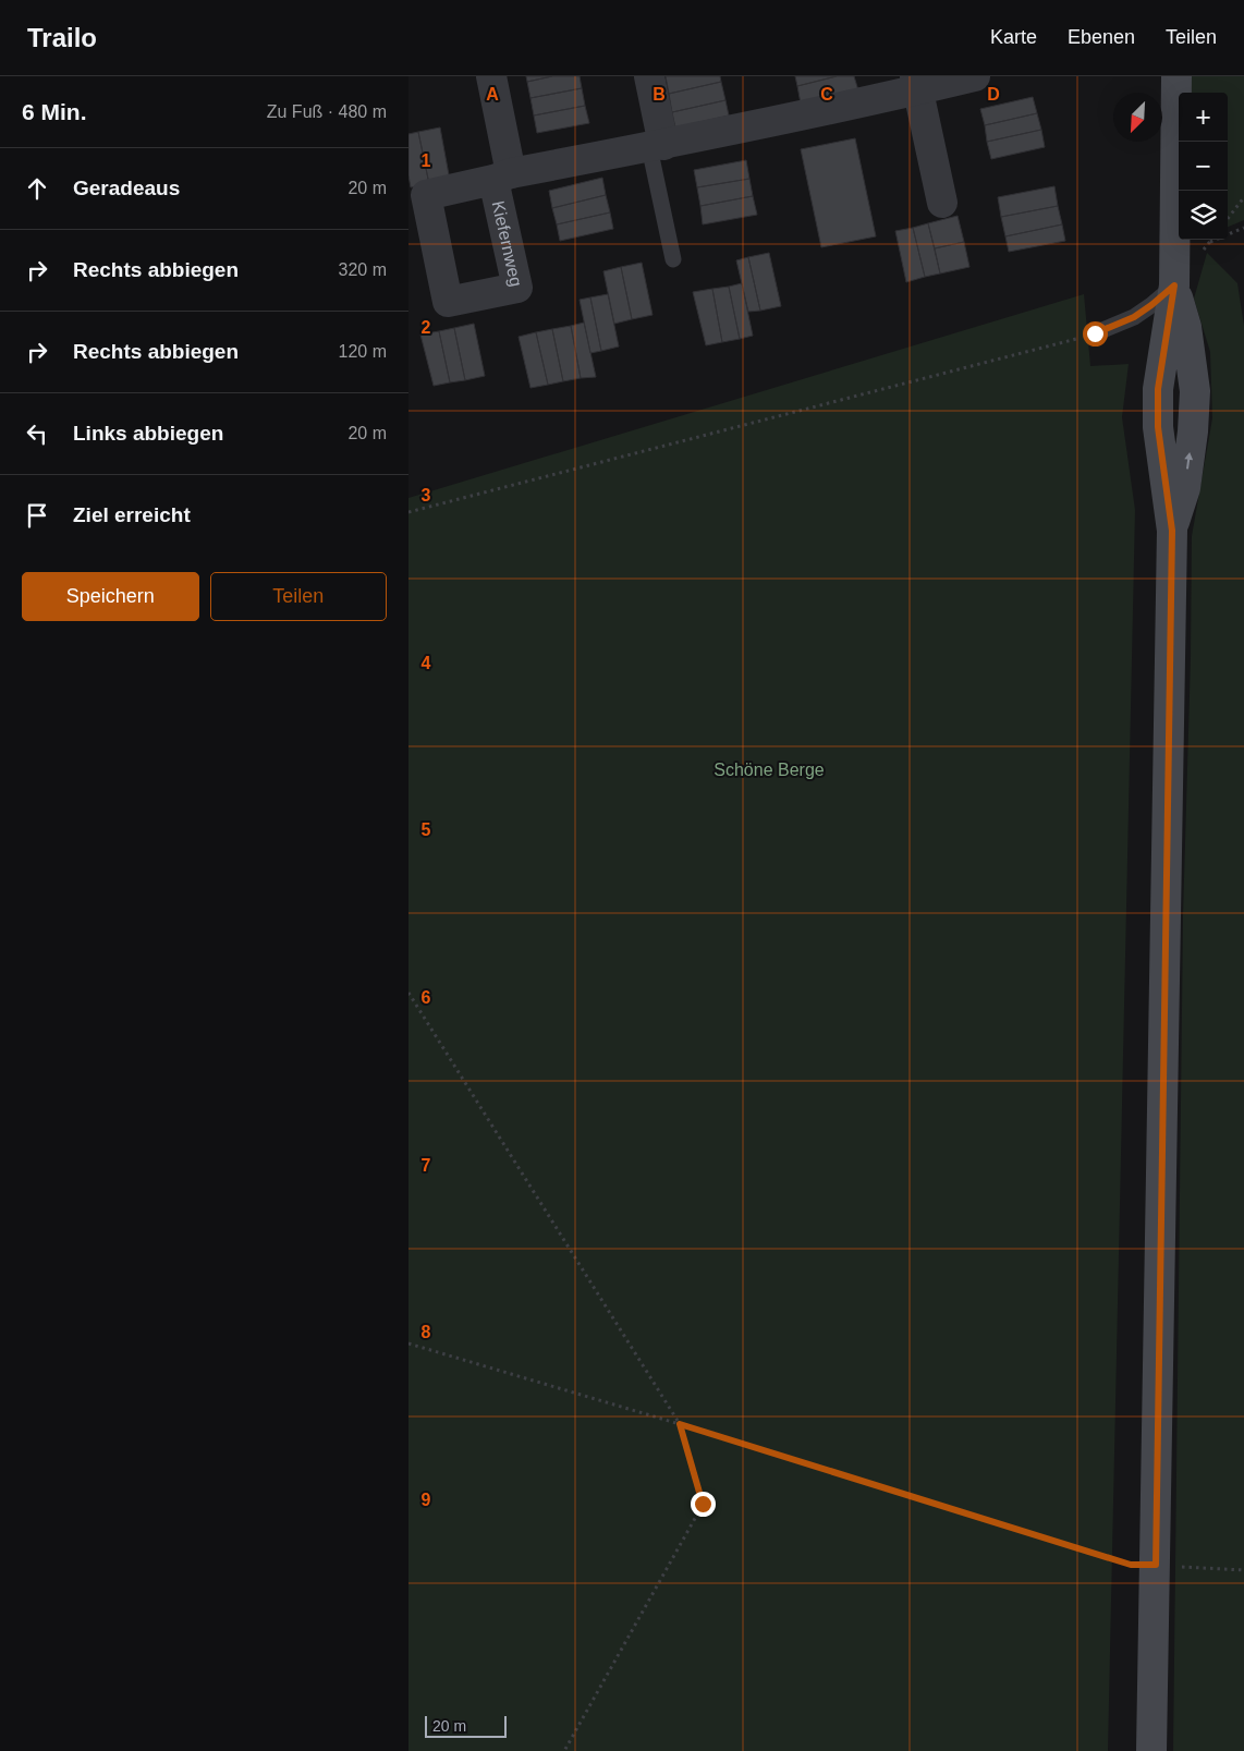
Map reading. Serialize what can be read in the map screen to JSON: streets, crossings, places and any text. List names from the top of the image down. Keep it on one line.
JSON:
{"streets":{"street":["Kiefernweg"]},"parks":["Schöne Berge"],"scale_bar":"20 m","north":"bottom left","page":{"header":"Trailo","nav":["Karte","Ebenen","Teilen"],"heading":["6 Min.","Zu Fuß · 480 m"],"map_buttons":["+","−"],"list":[["Geradeaus","20 m"],["Rechts abbiegen","320 m"],["Rechts abbiegen","120 m"],["Links abbiegen","20 m"],"Ziel erreicht"],"buttons":["Speichern","Teilen"],"scale":"20 m"},"grid":{"columns":["A","B","C","D"],"rows":["1","2","3","4","5","6","7","8","9"]}}
